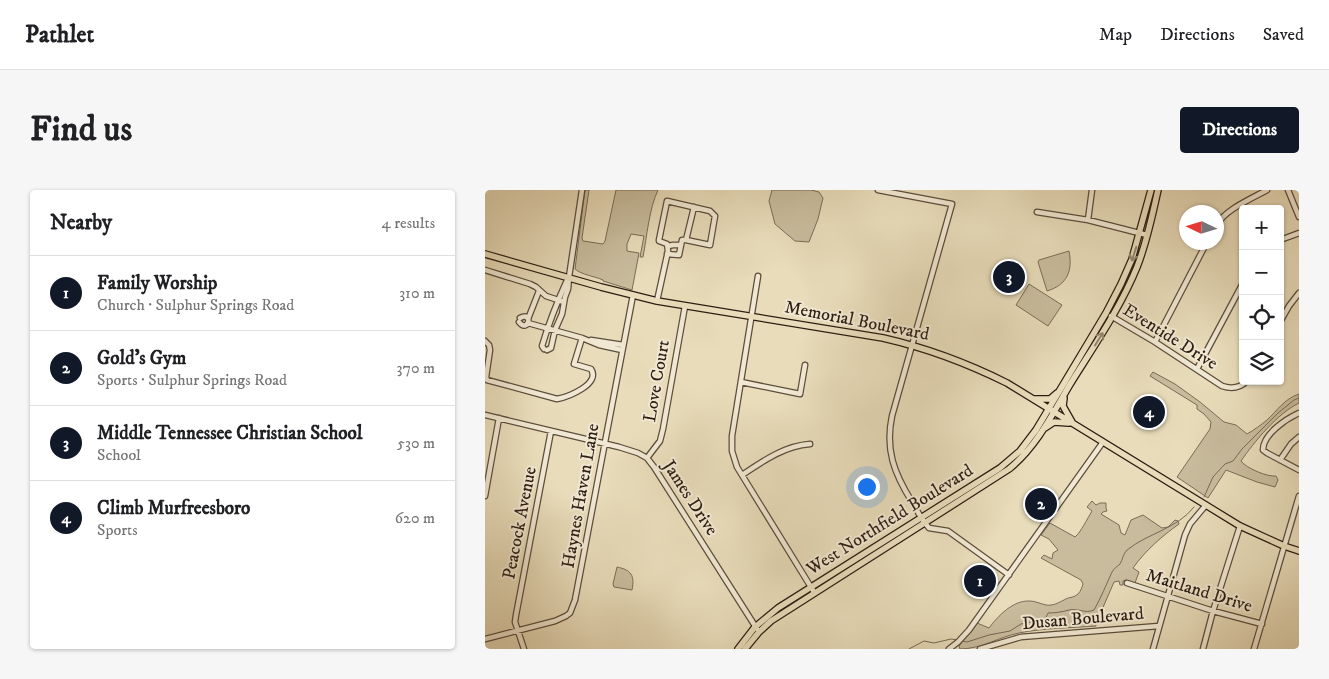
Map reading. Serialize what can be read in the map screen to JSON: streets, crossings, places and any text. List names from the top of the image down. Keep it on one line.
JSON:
{"streets":{"main road":["Memorial Boulevard","West Northfield Boulevard"],"street":["Eventide Drive","Love Court","Haynes Haven Lane","James Drive","Peacock Avenue","Maitland Drive","Dusan Boulevard"]},"crossings":[["Memorial Boulevard","Love Court"],["Memorial Boulevard","Haynes Haven Lane"],["Memorial Boulevard","West Northfield Boulevard"],["Love Court","James Drive"],["Haynes Haven Lane","James Drive"],["Haynes Haven Lane","Peacock Avenue"],["James Drive","West Northfield Boulevard"],["James Drive","Peacock Avenue"]],"north":"left","page":{"header":"Pathlet","nav":["Map","Directions","Saved"],"buttons":"Directions","title":"Find us","heading":["Nearby","4 results"],"map_buttons":["+","−"],"list":[{"mark":"1","name":"Family Worship","note":"Church · Sulphur Springs Road","value":"310 m"},{"mark":"2","name":"Gold's Gym","note":"Sports · Sulphur Springs Road","value":"370 m"},{"mark":"3","name":"Middle Tennessee Christian School","note":"School","value":"530 m"},{"mark":"4","name":"Climb Murfreesboro","note":"Sports","value":"620 m"}],"pins":["3","4","2","1"]}}
